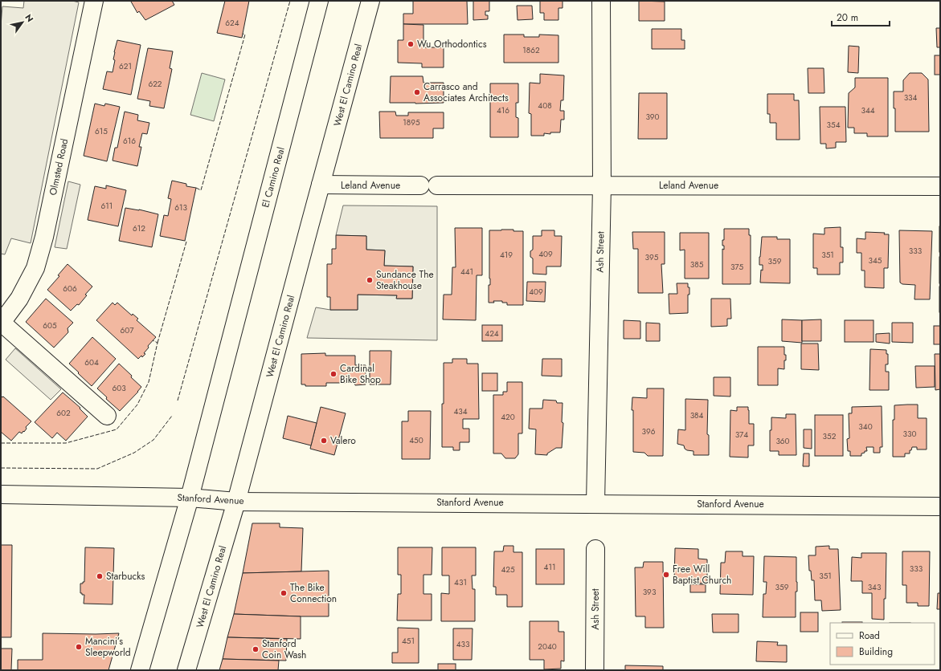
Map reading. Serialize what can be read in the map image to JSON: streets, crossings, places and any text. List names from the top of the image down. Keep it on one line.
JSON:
{"streets":{"street":["West El Camino Real","Olmsted Road","El Camino Real","Leland Avenue","Ash Street","Stanford Avenue"]},"crossings":[["West El Camino Real","Leland Avenue"],["West El Camino Real","Stanford Avenue"],["El Camino Real","Stanford Avenue"],["Leland Avenue","Ash Street"],["Ash Street","Stanford Avenue"]],"places":["Wu Orthodontics","Carrasco and Associates Architects","Sundance The Steakhouse","Cardinal Bike Shop","Valero","Free Will Baptist Church","Starbucks","The Bike Connection","Mancini’s Sleepworld","Stanford Coin Wash"],"house_numbers":["624","1862","621","622","334","408","416","344","390","1895","354","615","616","611","613","612","333","409","419","351","395","345","359","385","375","441","606","409","605","607","424","604","603","434","602","384","420","340","396","330","374","352","450","360","411","333","425","351","431","359","343","393","451","433","2040"],"legend":["Road","Building"],"scale_bar":"20 m","north":"top right"}
